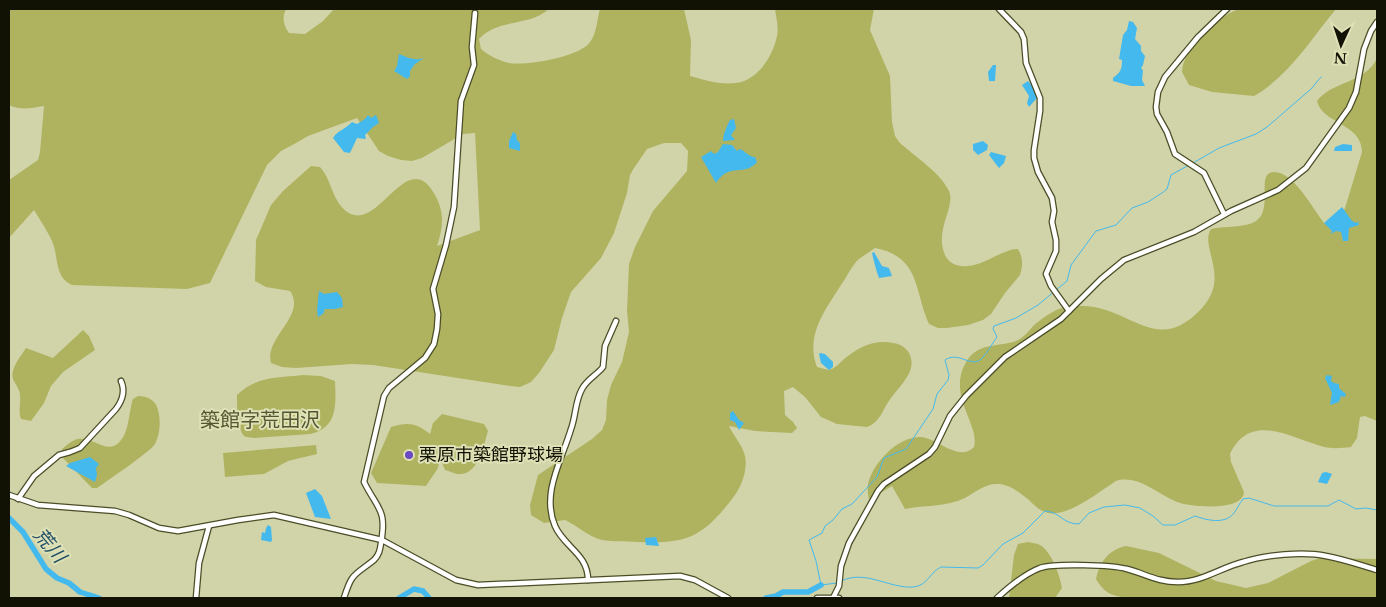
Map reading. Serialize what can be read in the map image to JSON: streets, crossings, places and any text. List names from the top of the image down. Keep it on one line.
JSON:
{"districts":["築館字荒田沢"],"water":["荒川"],"places":["栗原市築館野球場"],"north":"bottom"}
